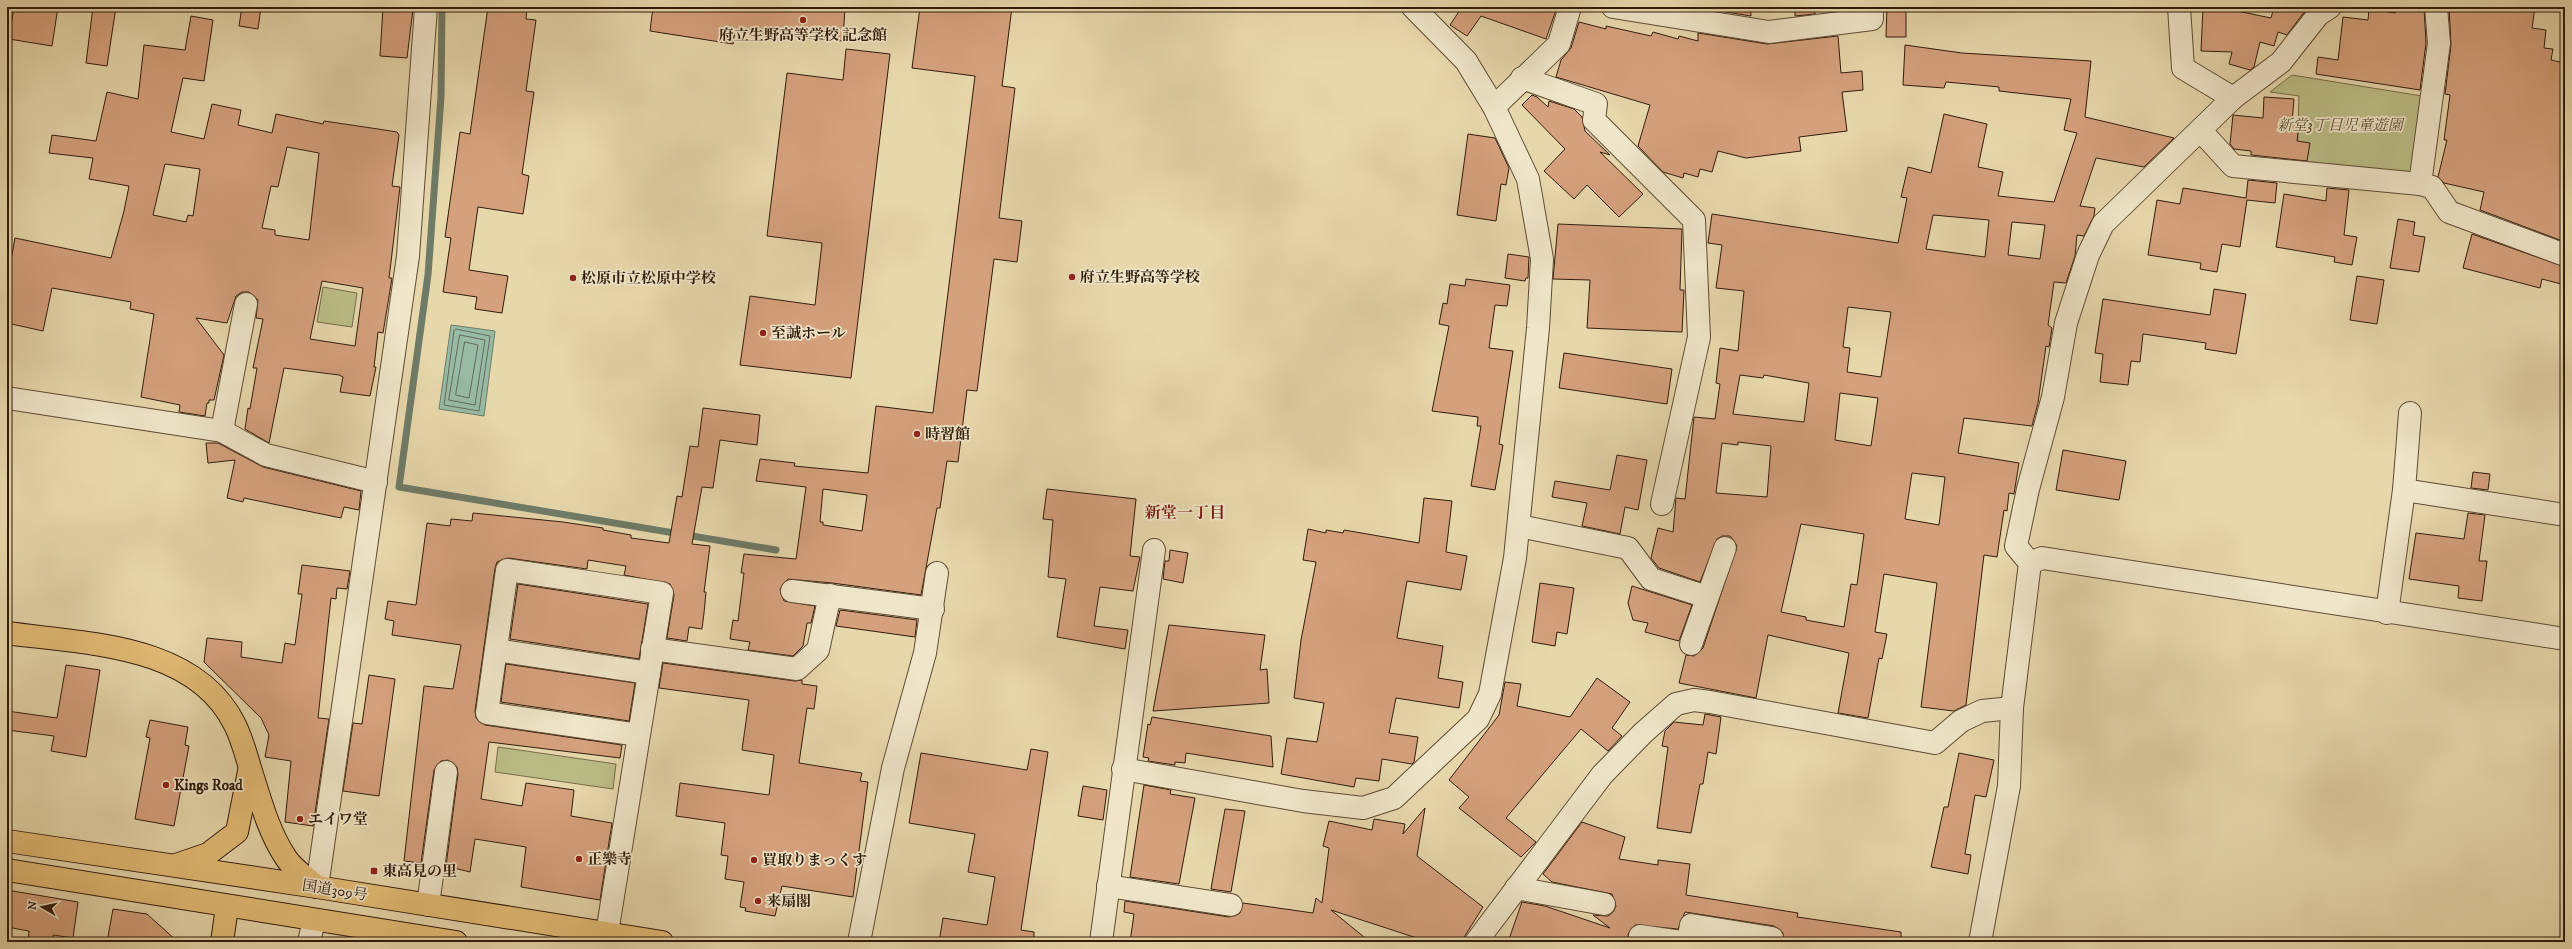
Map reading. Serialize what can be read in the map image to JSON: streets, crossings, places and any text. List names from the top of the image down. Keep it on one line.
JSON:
{"streets":{"highway":["国道309号"]},"districts":["新堂一丁目"],"parks":["新堂3丁目児童遊園"],"places":{"other":["府立生野高等学校 記念館","府立生野高等学校","松原市立松原中学校","至誠ホール","時習館","Kings Road","エイワ堂","正樂寺","買取りまっくす","来扇閣"],"transit":["東高見の里"]},"north":"left"}
